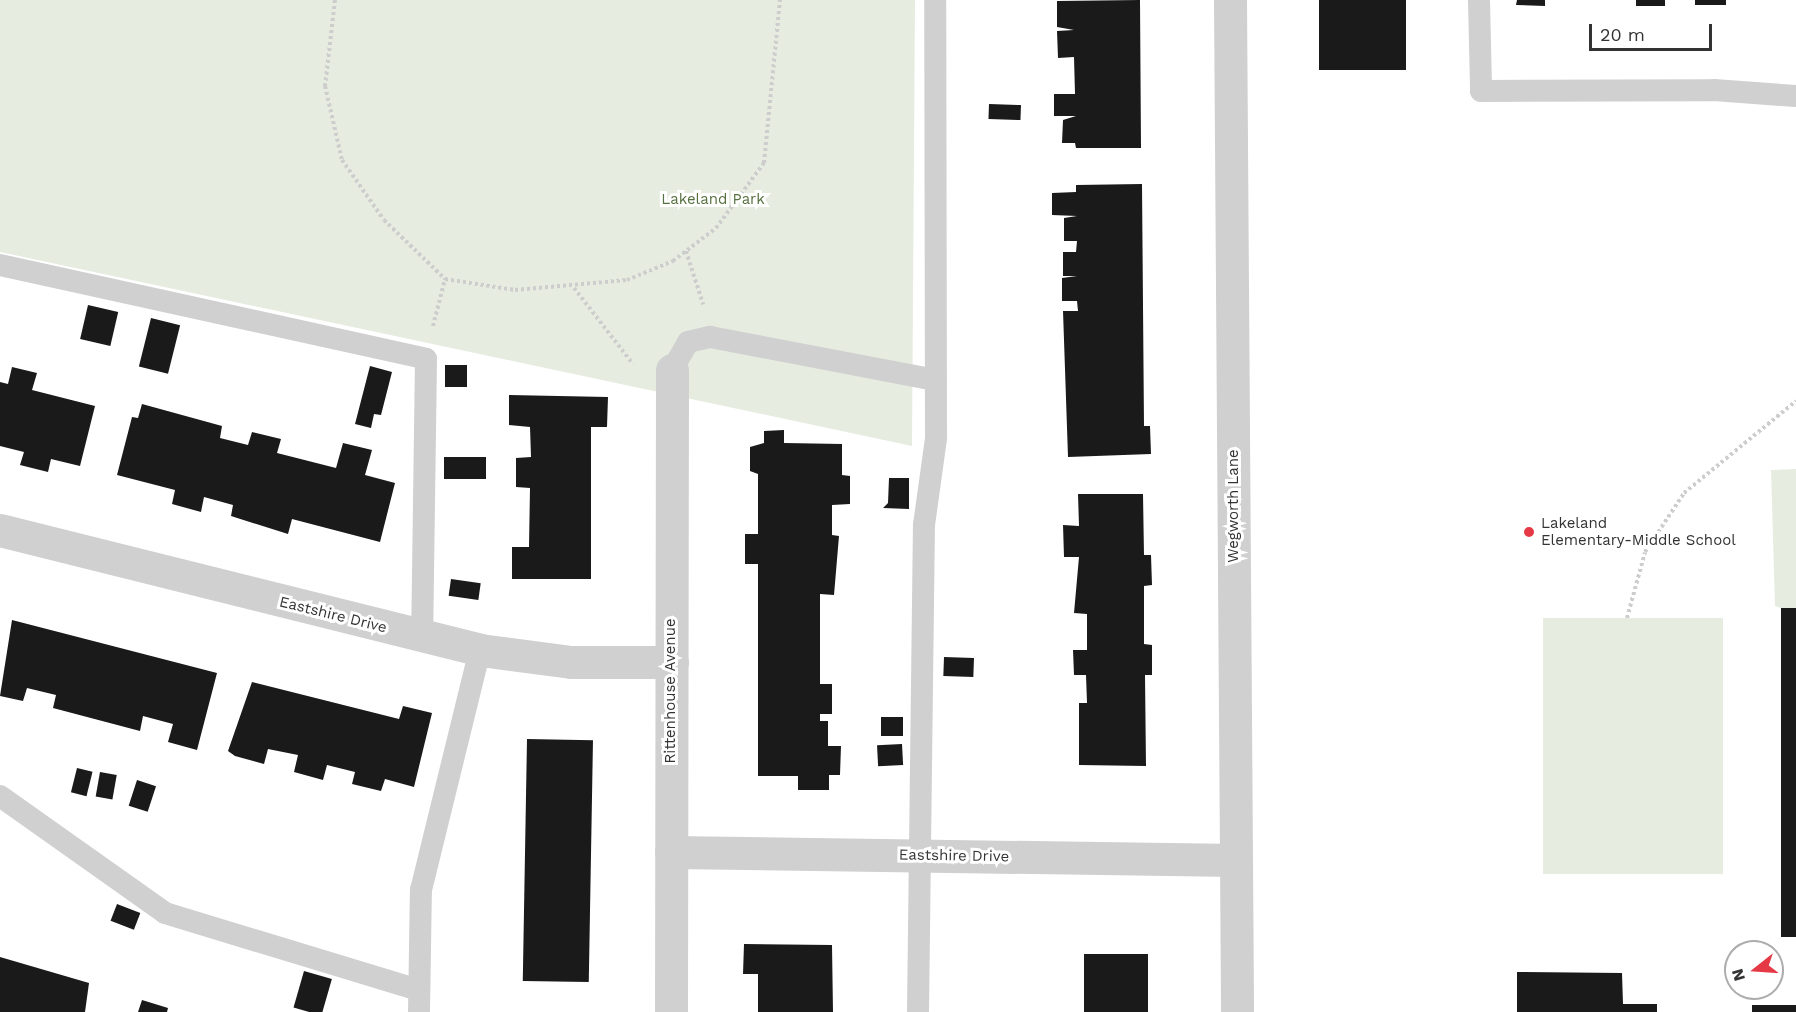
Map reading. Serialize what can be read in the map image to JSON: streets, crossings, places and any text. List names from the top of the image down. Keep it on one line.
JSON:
{"streets":{"street":["Wegworth Lane","Eastshire Drive","Rittenhouse Avenue"]},"crossings":[["Wegworth Lane","Eastshire Drive"],["Eastshire Drive","Rittenhouse Avenue"]],"parks":["Lakeland Park"],"places":["Lakeland Elementary-Middle School"],"scale_bar":"20 m","north":"left"}
